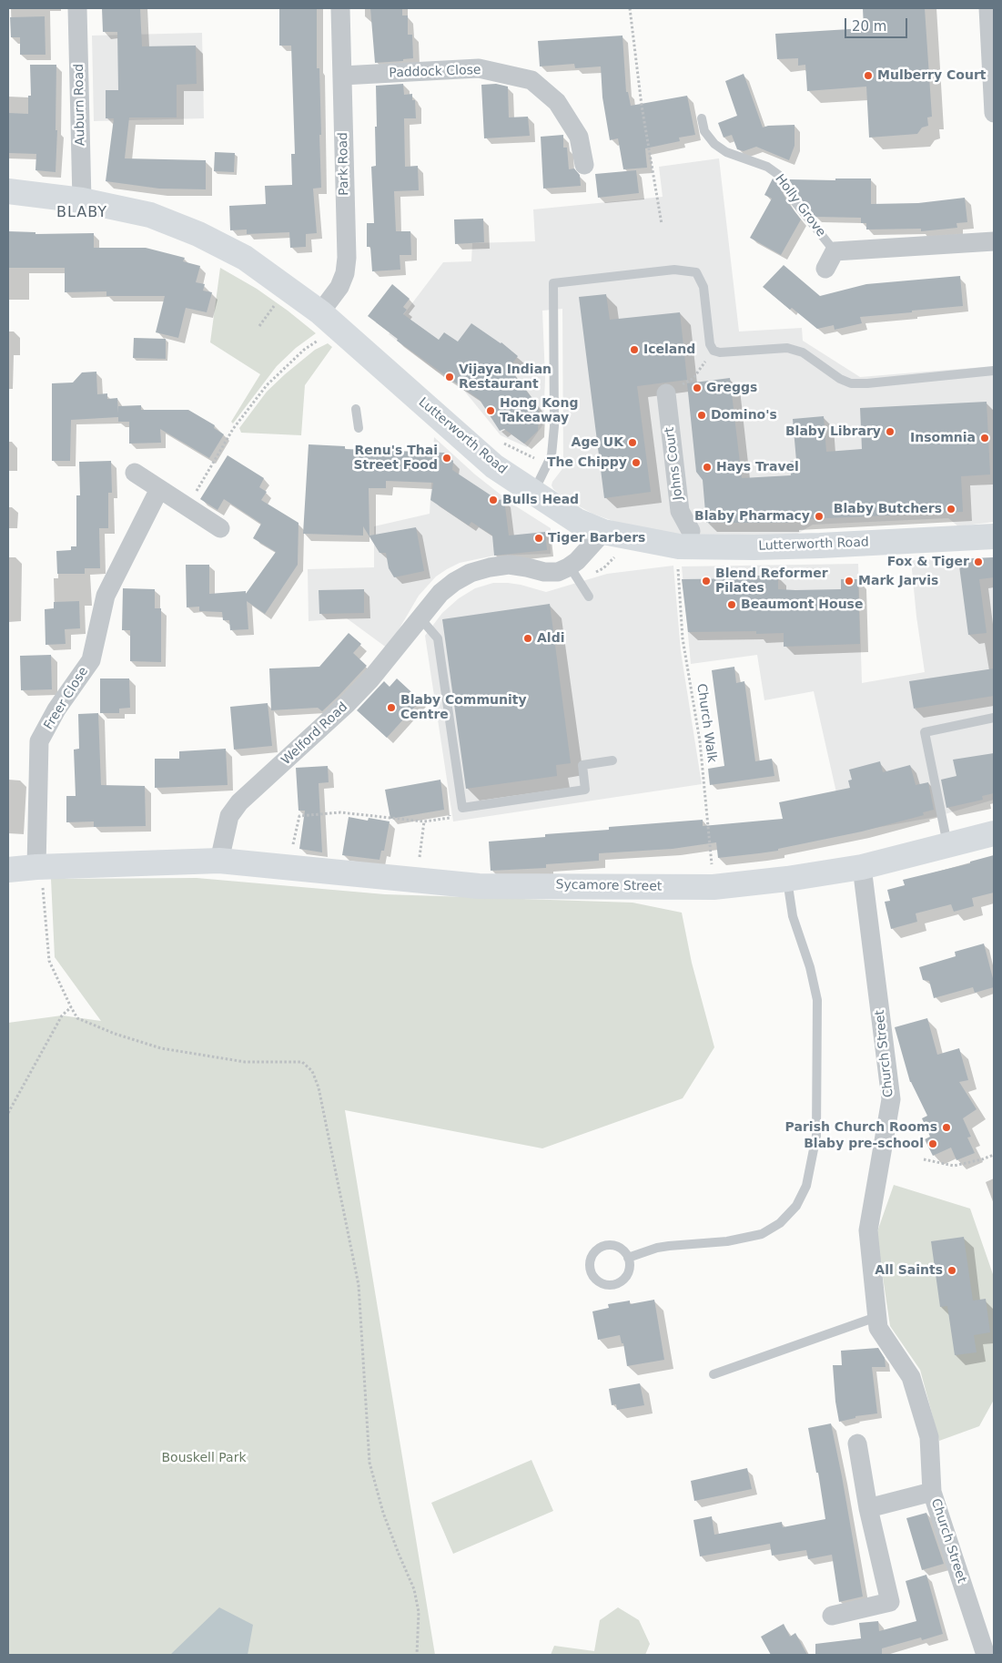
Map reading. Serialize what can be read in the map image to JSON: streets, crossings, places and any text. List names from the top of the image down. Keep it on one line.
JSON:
{"streets":{"street":["Paddock Close","Auburn Road","Park Road","Lutterworth Road","Johns Court","Freer Close","Welford Road","Sycamore Street","Church Street"],"lane":["Holly Grove"],"path":["Church Walk"]},"crossings":[["Paddock Close","Park Road"],["Auburn Road","Lutterworth Road"],["Park Road","Lutterworth Road"],["Lutterworth Road","Welford Road"],["Church Walk","Sycamore Street"],["Welford Road","Sycamore Street"],["Sycamore Street","Church Street"]],"districts":["BLABY"],"parks":["Bouskell Park"],"places":["Mulberry Court","Iceland","Vijaya Indian Restaurant","Greggs","Hong Kong Takeaway","Domino's","Blaby Library","Insomnia","Age UK","Renu's Thai Street Food","The Chippy","Hays Travel","Bulls Head","Blaby Butchers","Blaby Pharmacy","Tiger Barbers","Fox & Tiger","Blend Reformer Pilates","Mark Jarvis","Beaumont House","Aldi","Blaby Community Centre","Parish Church Rooms","Blaby pre-school","All Saints"],"scale_bar":"20 m"}
